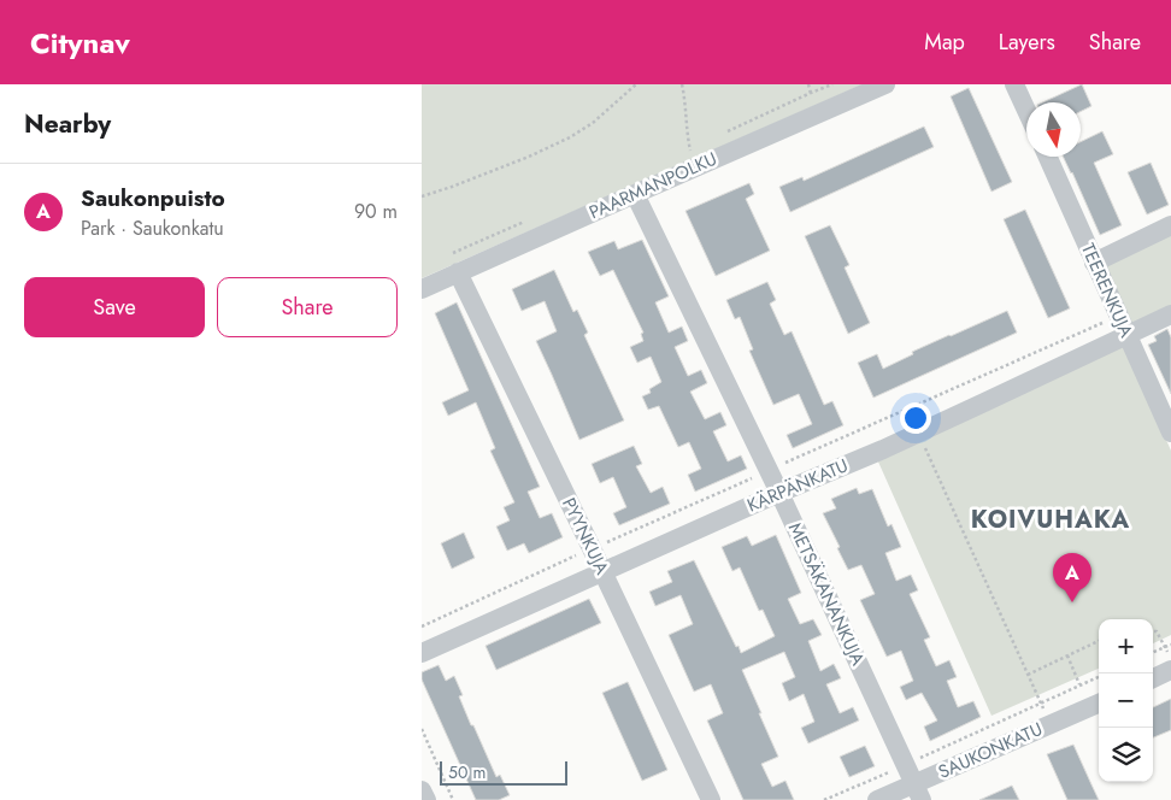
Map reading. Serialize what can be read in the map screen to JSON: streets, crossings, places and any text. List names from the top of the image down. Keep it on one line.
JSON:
{"streets":{"street":["PAARMANPOLKU","TEERENKUJA","KÄRPÄNKATU","PYYNKUJA","METSÄKANANKUJA","SAUKONKATU"]},"crossings":[["PAARMANPOLKU","PYYNKUJA"],["PAARMANPOLKU","METSÄKANANKUJA"],["TEERENKUJA","KÄRPÄNKATU"],["KÄRPÄNKATU","PYYNKUJA"],["KÄRPÄNKATU","METSÄKANANKUJA"],["METSÄKANANKUJA","SAUKONKATU"]],"districts":["KOIVUHAKA"],"scale_bar":"50 m","north":"bottom","page":{"header":"Citynav","nav":["Map","Layers","Share"],"heading":"Nearby","list":[{"mark":"A","name":"Saukonpuisto","note":"Park · Saukonkatu","value":"90 m"}],"buttons":["Save","Share"],"pins":"A","map_buttons":["+","−"],"scale":"50 m"}}
